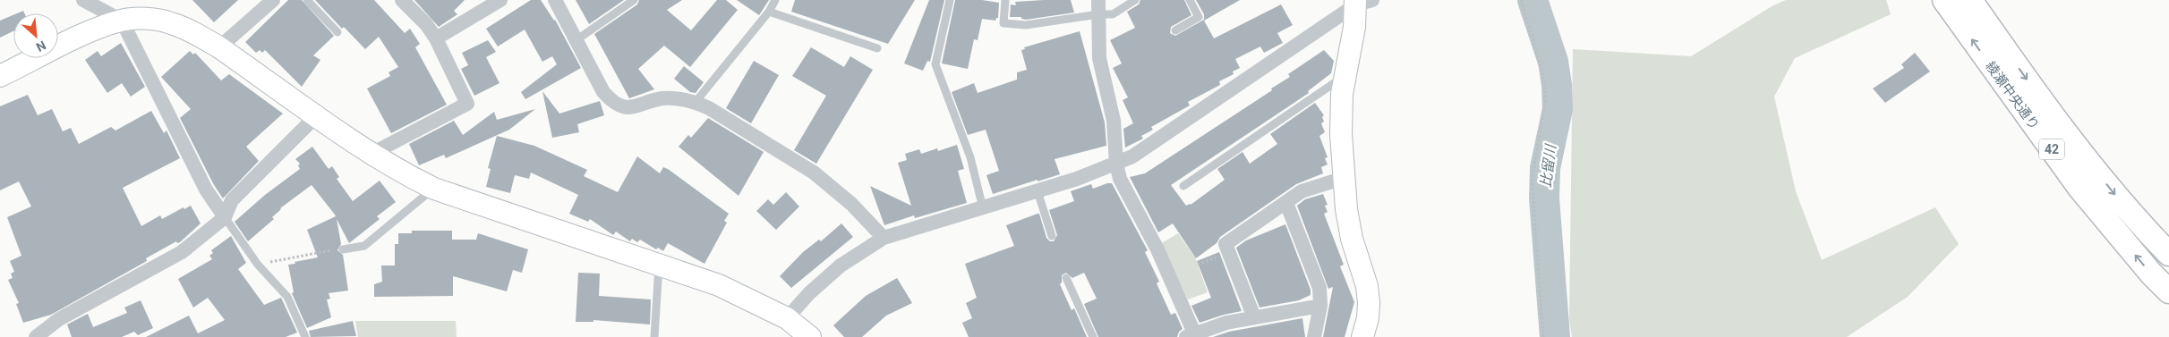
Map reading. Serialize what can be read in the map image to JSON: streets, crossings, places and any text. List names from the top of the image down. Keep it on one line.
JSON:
{"streets":{"main road":["綾瀬中央通り","42"]},"water":["比留川"],"north":"bottom right"}
